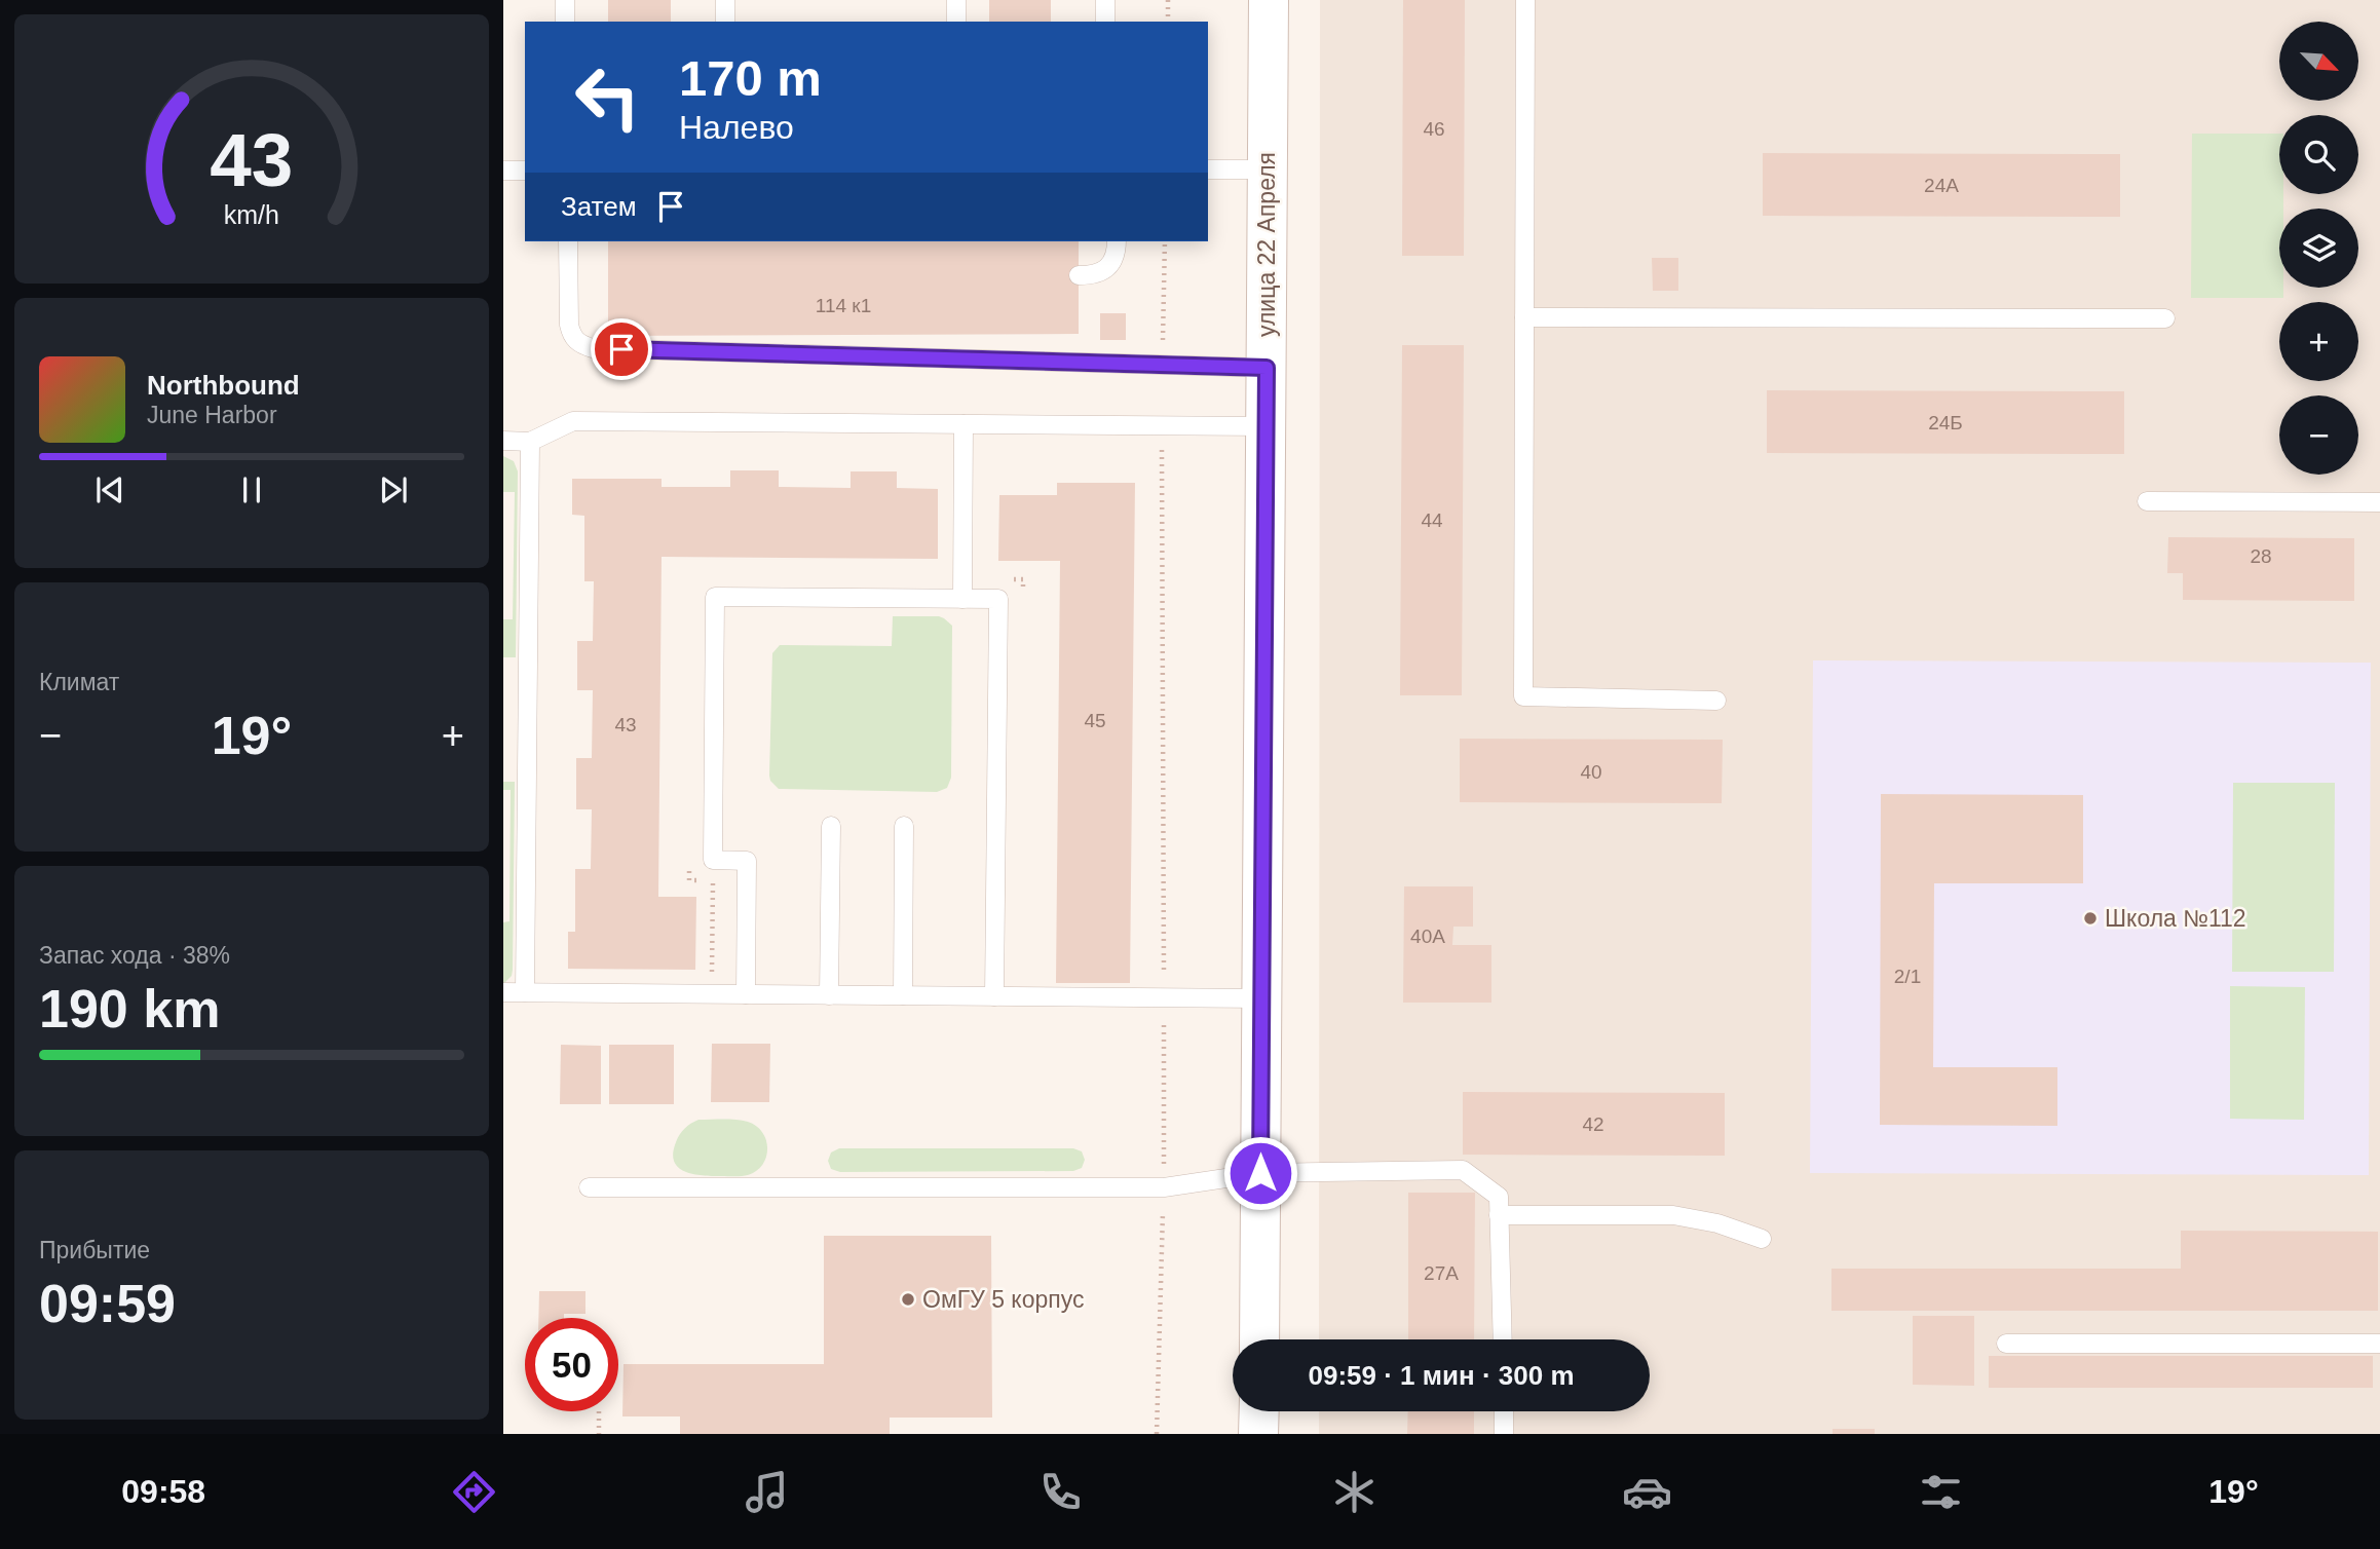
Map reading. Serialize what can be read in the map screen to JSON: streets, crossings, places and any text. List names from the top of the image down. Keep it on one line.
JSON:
{"streets":{"main road":["улица 22 Апреля"]},"places":["Школа №112","ОмГУ 5 корпус"],"house_numbers":["46","24А","114 к1","24Б","44","28","45","43","40","40А","2/1","42","27А"],"north":"bottom right","page":{"map_buttons":["+","−"],"turn":["170 m","Налево"],"then":"Затем","song":["Northbound","June Harbor"],"tile":["Климат",["Запас хода · 38%","190 km"],["Прибытие","09:59"]],"heat":["−","19°","+"],"limit":"50","trip":"09:59 · 1 мин · 300 m","tabs":["09:58","19°"],"gauge":["43","km/h"]}}
